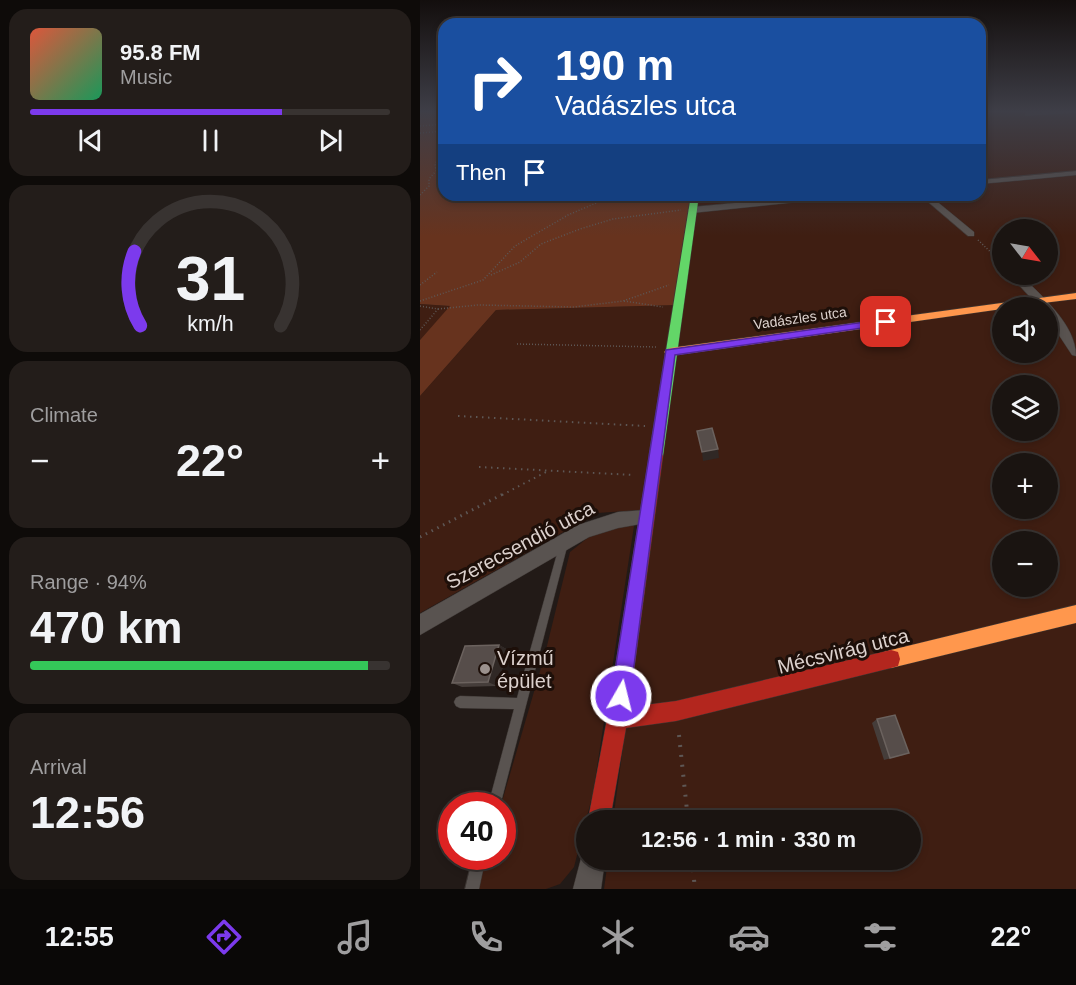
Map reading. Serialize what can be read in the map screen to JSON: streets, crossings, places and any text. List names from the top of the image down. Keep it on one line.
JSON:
{"streets":{"street":["Vadászles utca","Szerecsendió utca","Mécsvirág utca"]},"places":["Vízmű épület"],"north":"bottom right","page":{"turn":["190 m","Vadászles utca"],"song":["95.8 FM","Music"],"then":"Then","map_buttons":["+","−"],"tile":["Climate",["Range · 94%","470 km"],["Arrival","12:56"]],"heat":["−","22°","+"],"limit":"40","trip":"12:56 · 1 min · 330 m","tabs":["12:55","22°"],"gauge":["31","km/h"]}}
